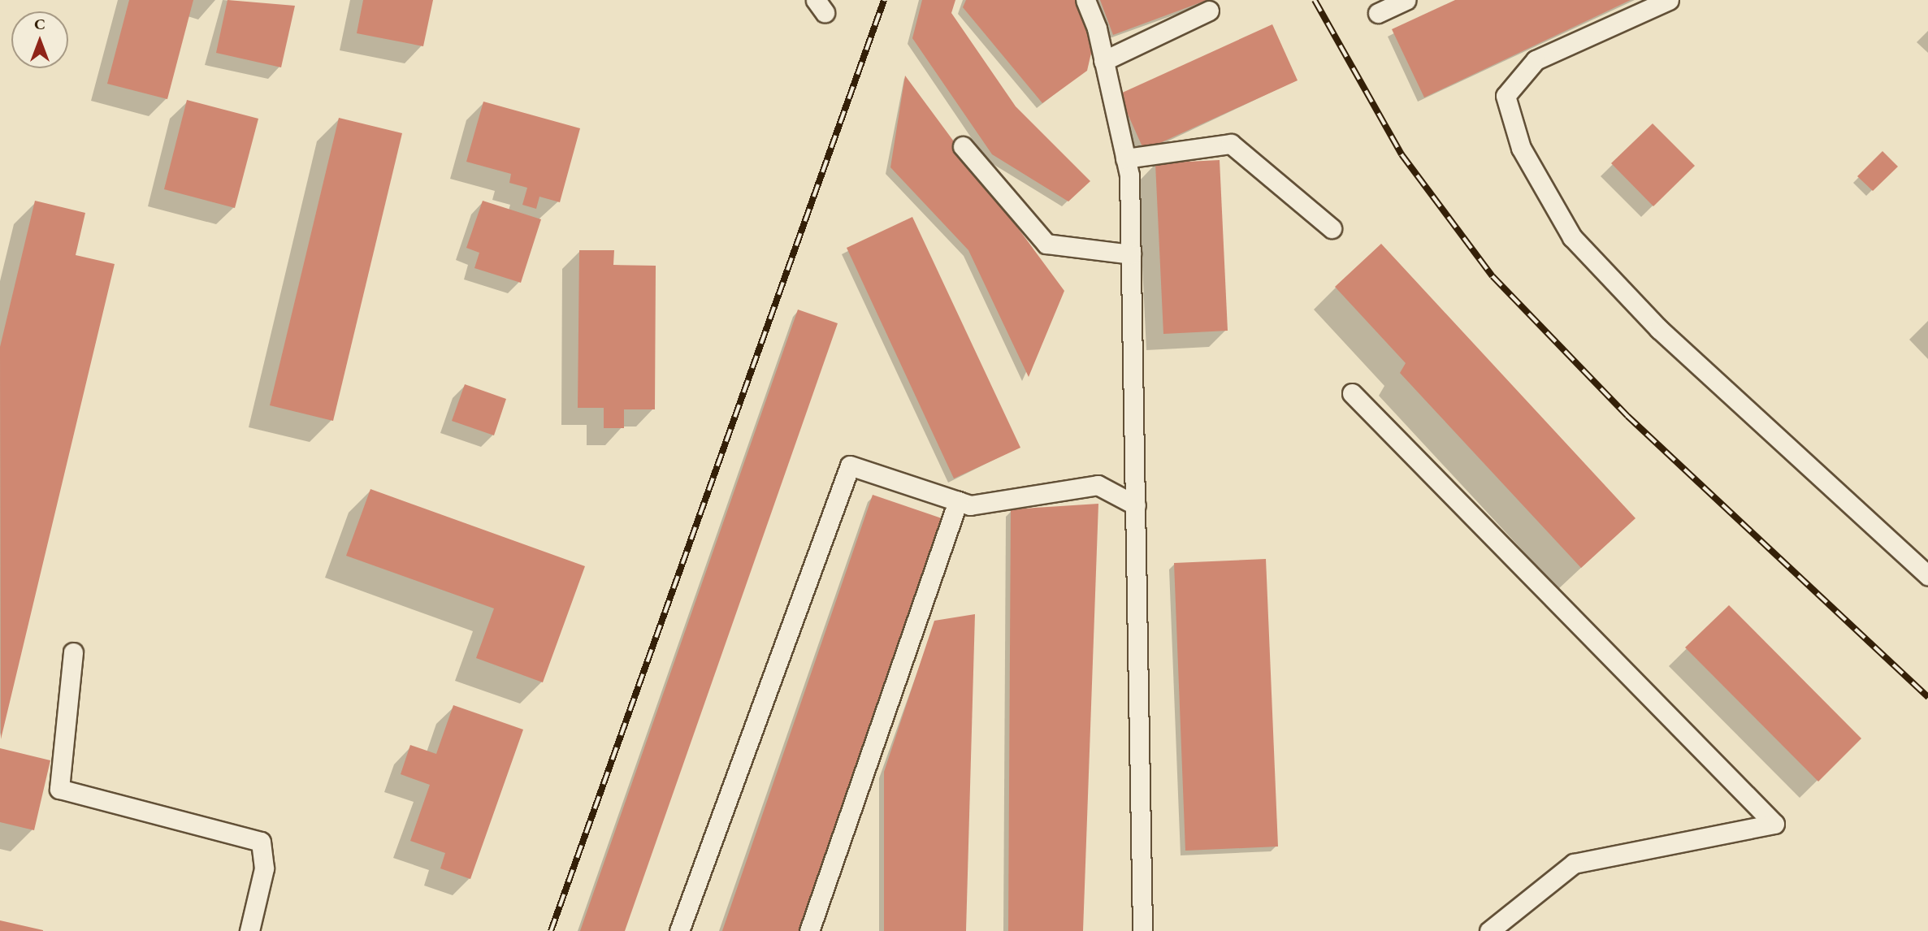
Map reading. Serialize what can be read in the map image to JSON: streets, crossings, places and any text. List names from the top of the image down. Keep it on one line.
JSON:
{"north":"top"}
